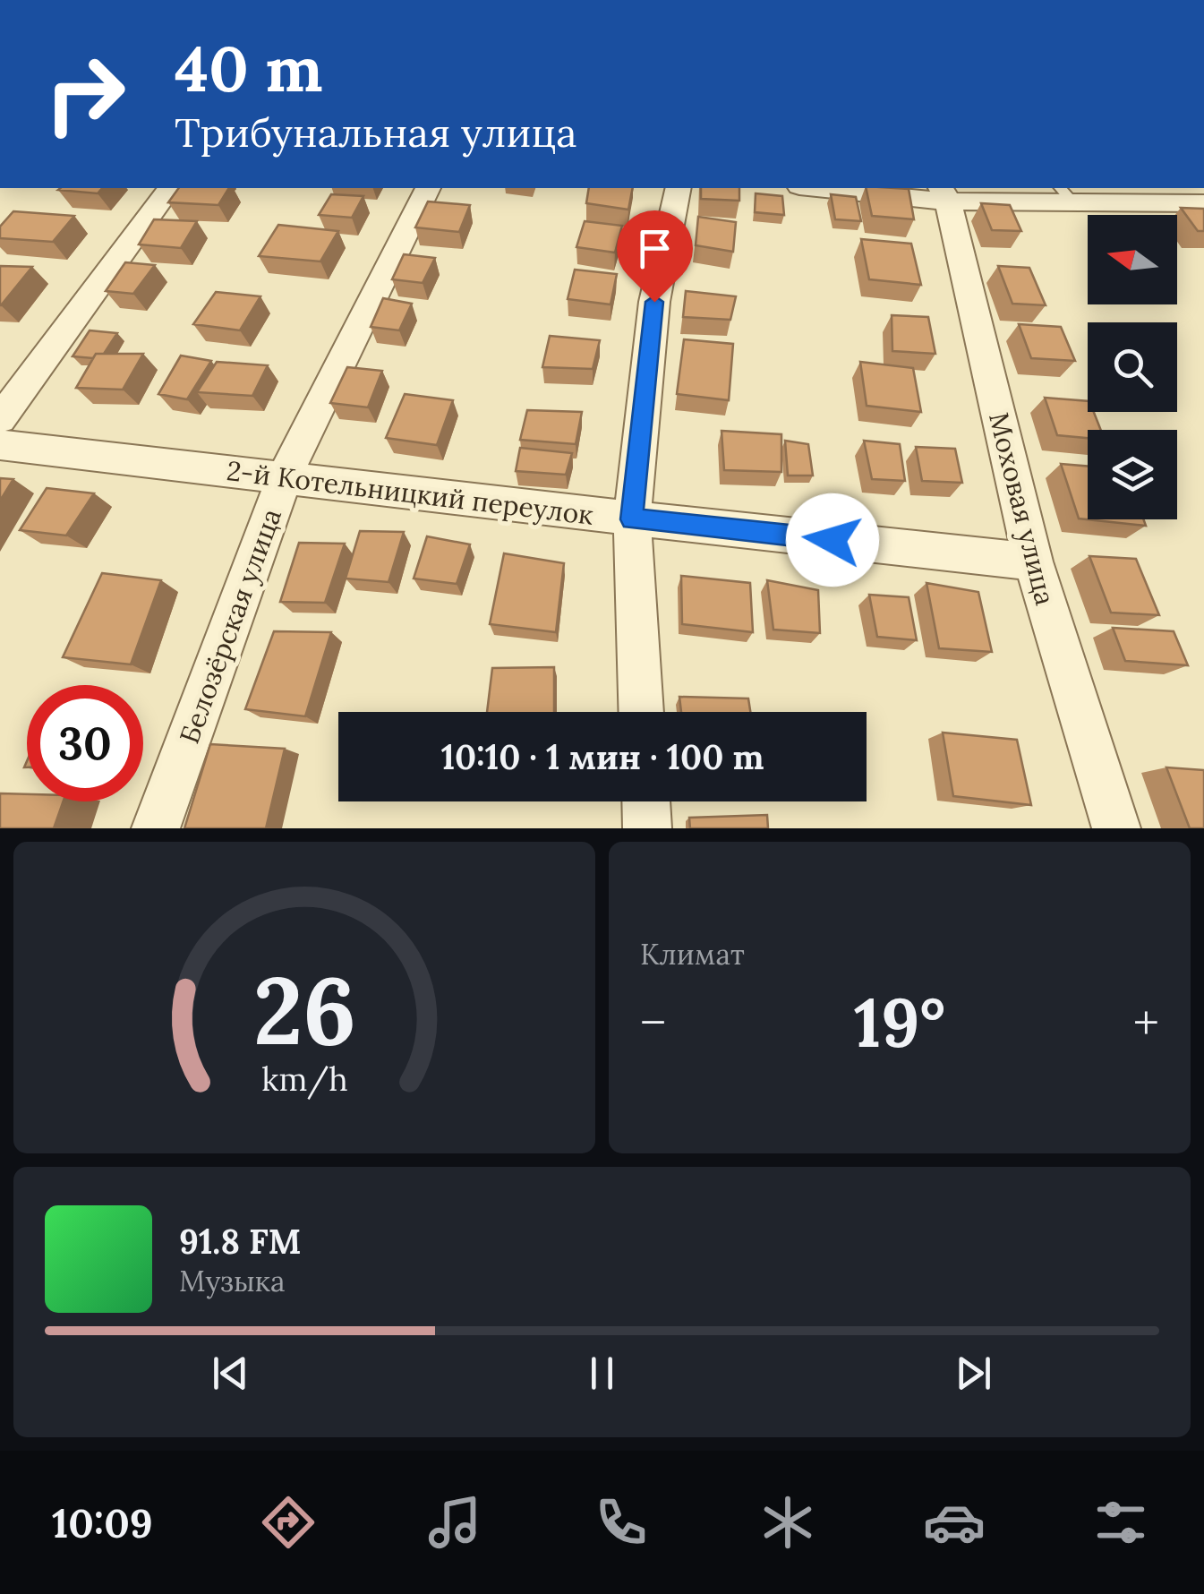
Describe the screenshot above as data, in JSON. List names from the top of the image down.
{
  "streets": {
    "street": ["2-й Котельницкий переулок", "Моховая улица", "Белозёрская улица"]
  },
  "crossings": [
    ["2-й Котельницкий переулок", "Моховая улица"],
    ["2-й Котельницкий переулок", "Белозёрская улица"]
  ],
  "north": "left",
  "page": {
    "turn": ["40 m", "Трибунальная улица"],
    "limit": "30",
    "trip": "10:10 · 1 мин · 100 m",
    "tile": "Климат",
    "heat": ["−", "19°", "+"],
    "song": ["91.8 FM", "Музыка"],
    "tabs": "10:09",
    "gauge": ["26", "km/h"]
  }
}
